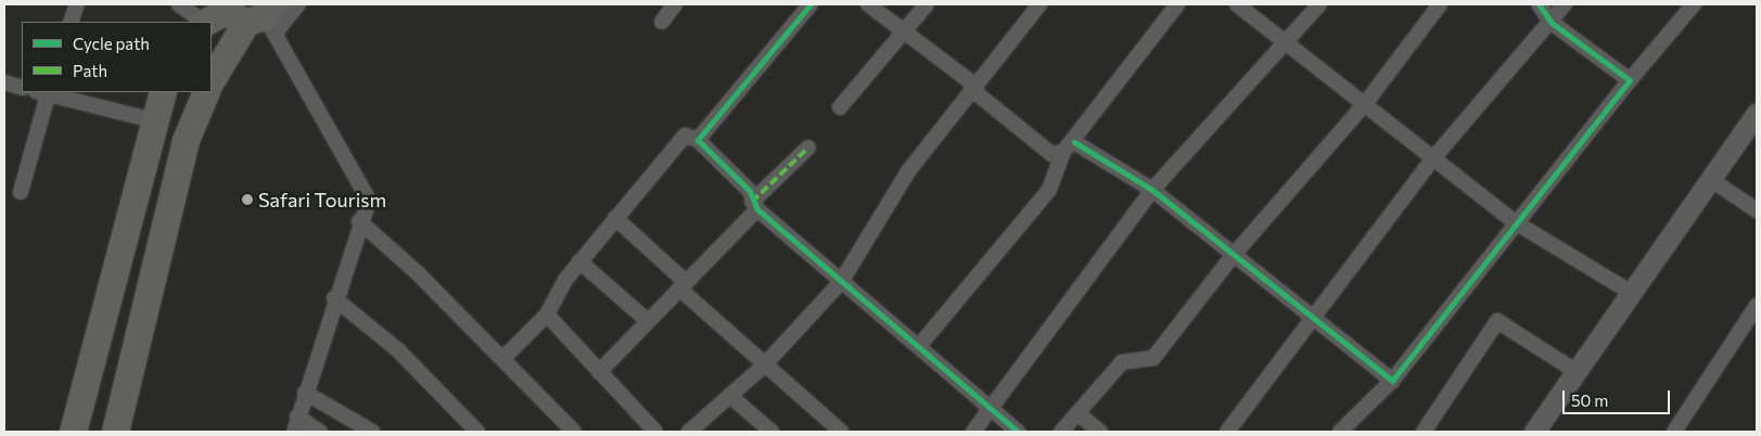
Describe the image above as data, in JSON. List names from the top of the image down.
{
  "places": ["Safari Tourism"],
  "legend": ["Cycle path", "Path"],
  "scale_bar": "50 m"
}
